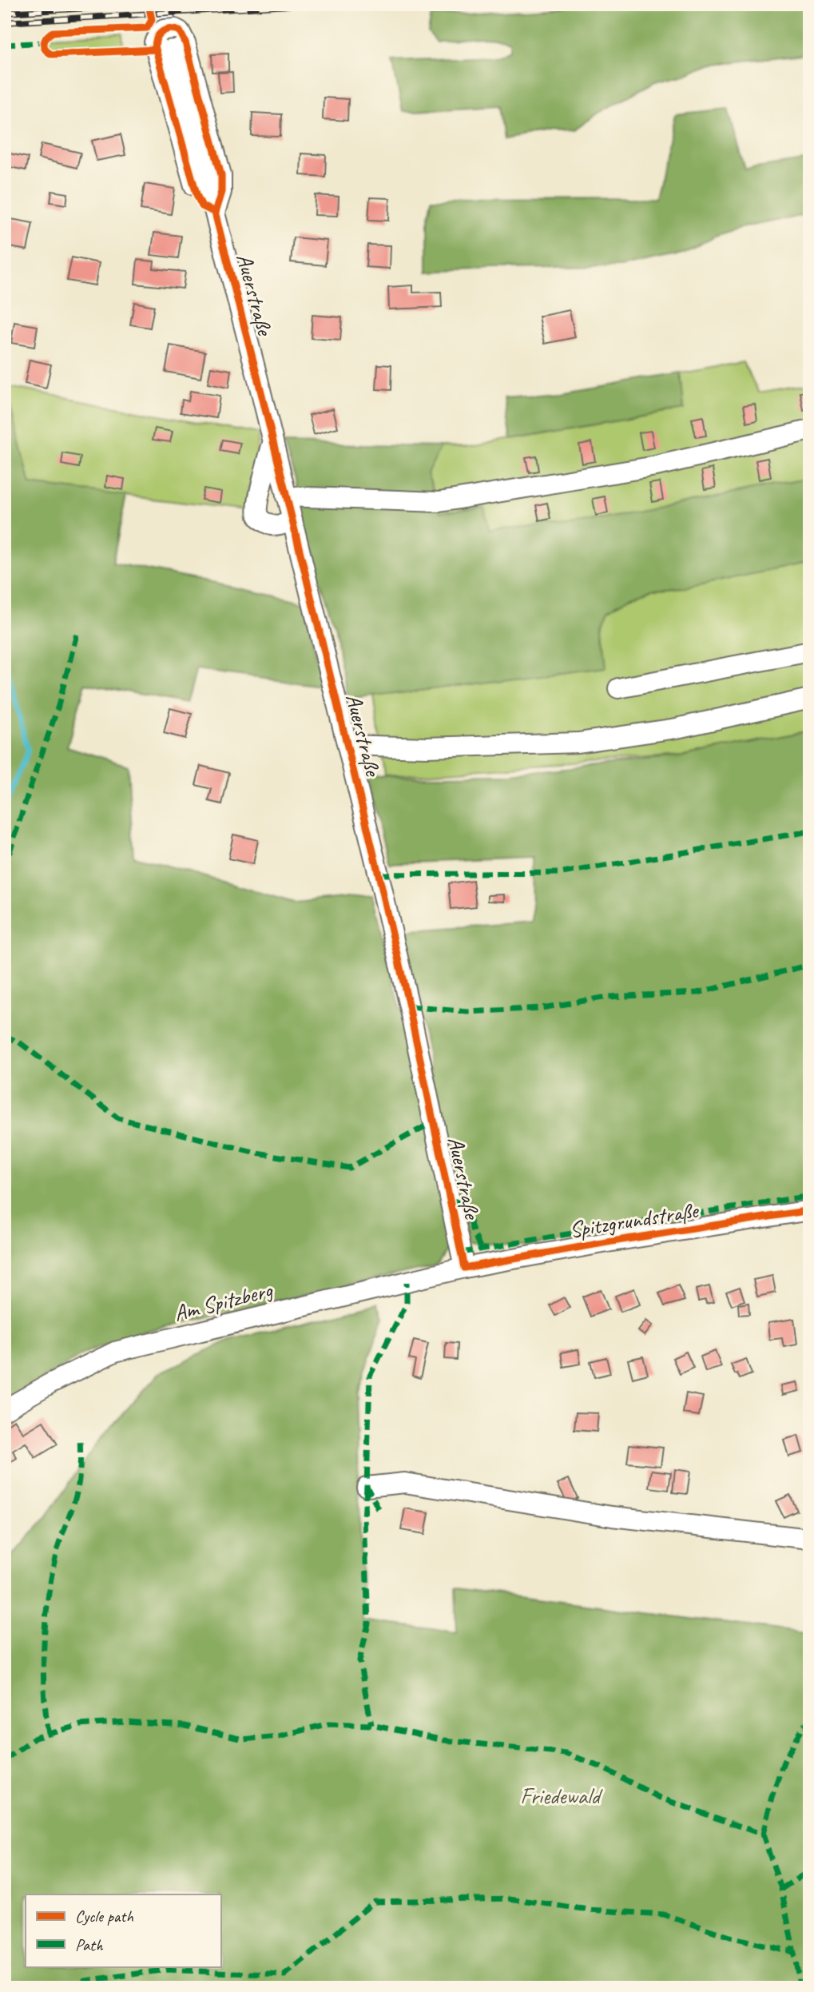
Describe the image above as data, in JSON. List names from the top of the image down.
{
  "streets": {
    "street": ["Auerstraße", "Spitzgrundstraße", "Am Spitzberg"]
  },
  "crossings": [
    ["Auerstraße", "Spitzgrundstraße"],
    ["Auerstraße", "Am Spitzberg"],
    ["Spitzgrundstraße", "Am Spitzberg"]
  ],
  "parks": ["Friedewald"],
  "legend": ["Cycle path", "Path"]
}
